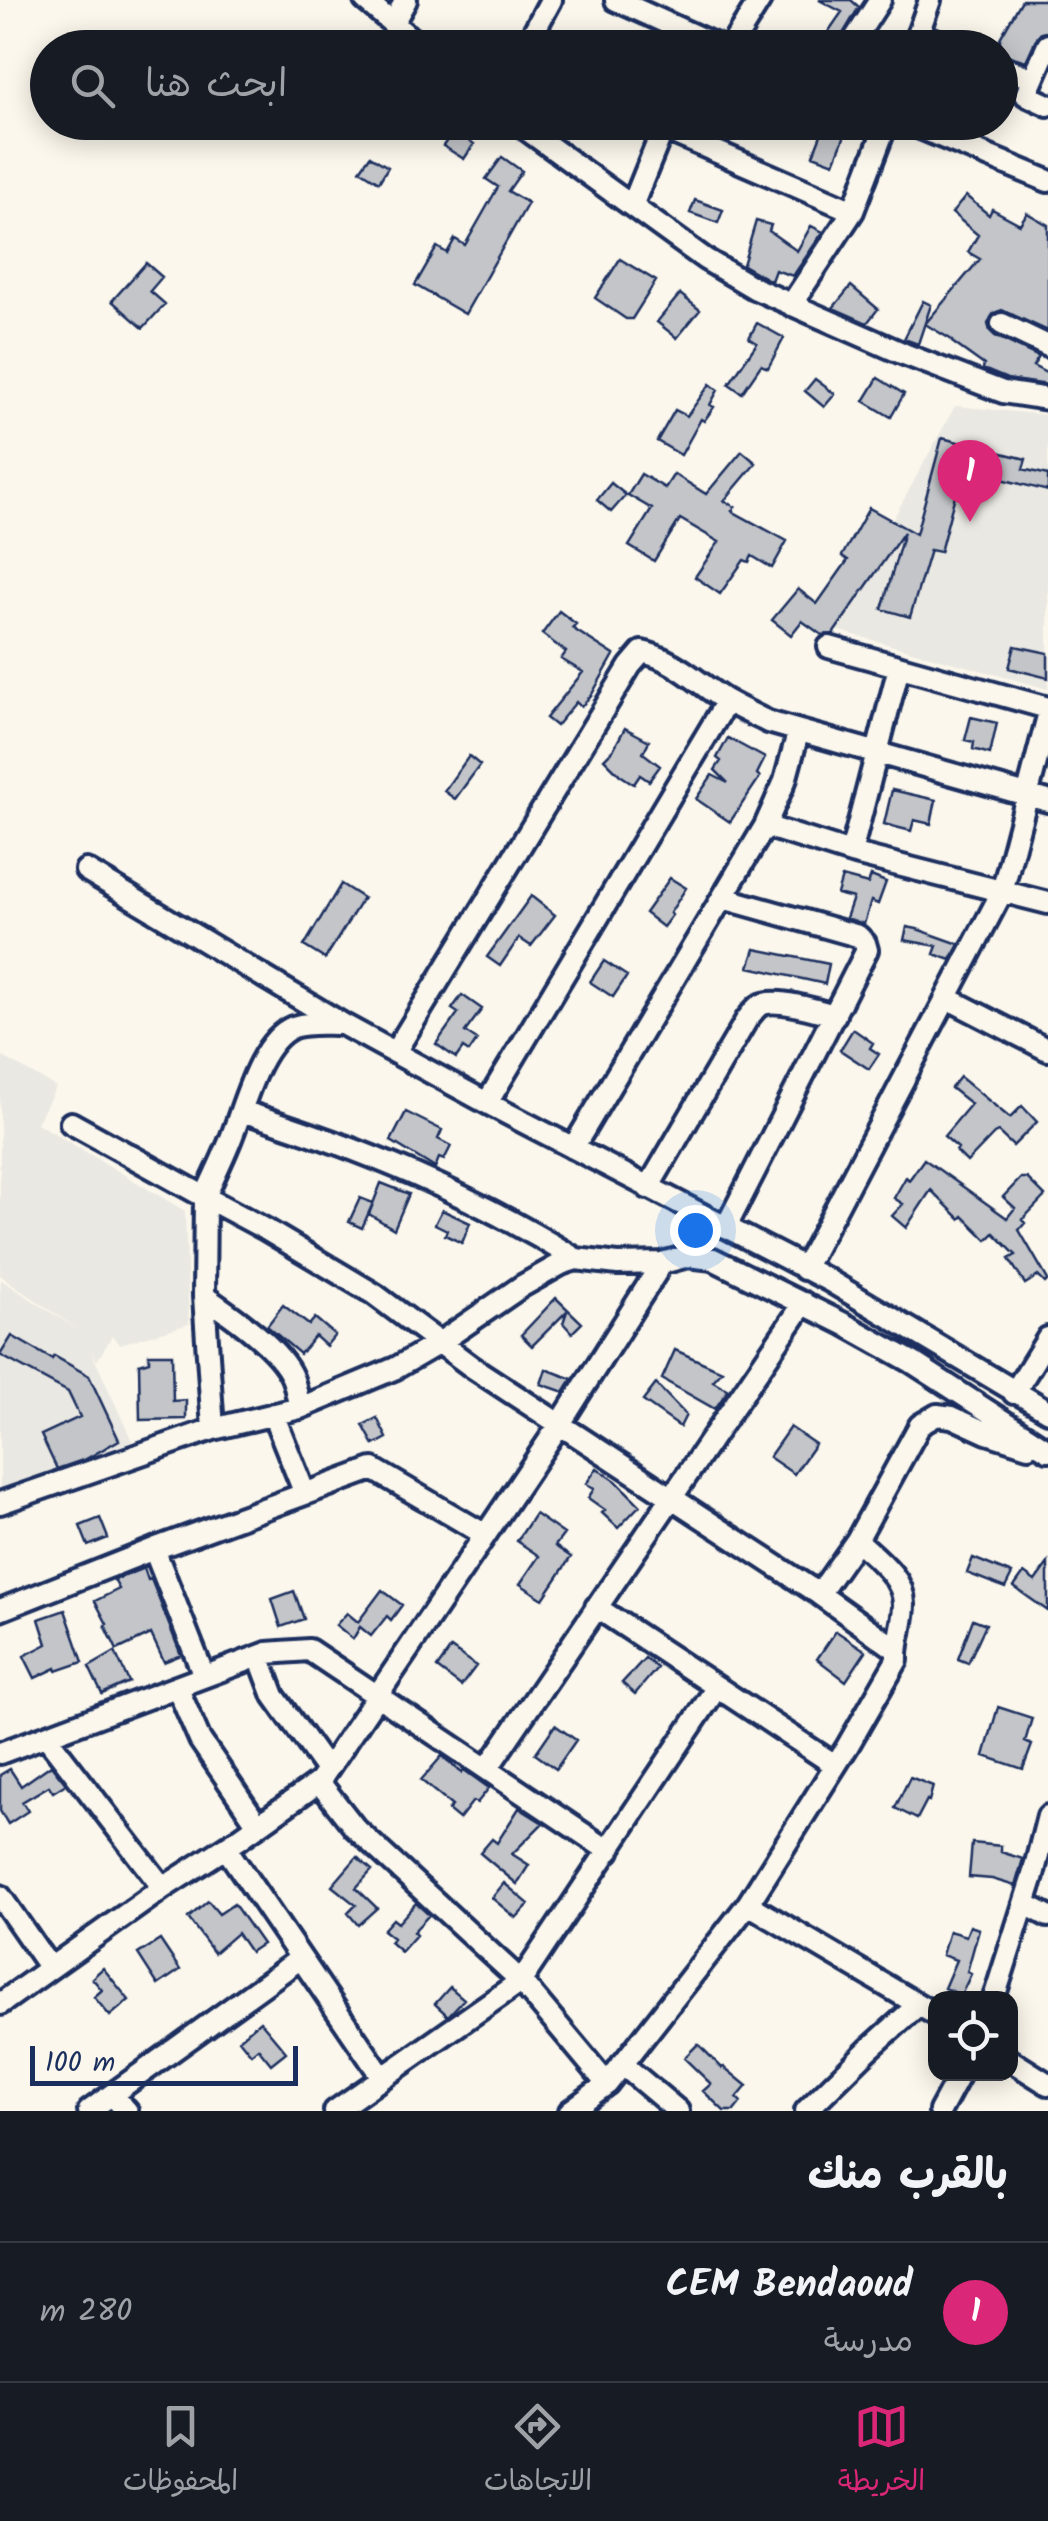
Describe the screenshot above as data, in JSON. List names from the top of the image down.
{
  "scale_bar": "100 m",
  "page": {
    "search": "ابحث هنا",
    "pins": "1",
    "scale": "100 m",
    "heading": "بالقرب منك",
    "list": [
      {
        "mark": "1",
        "name": "CEM Bendaoud",
        "note": "مدرسة",
        "value": "280 m"
      }
    ],
    "nav": ["الخريطة", "الاتجاهات", "المحفوظات"]
  }
}
